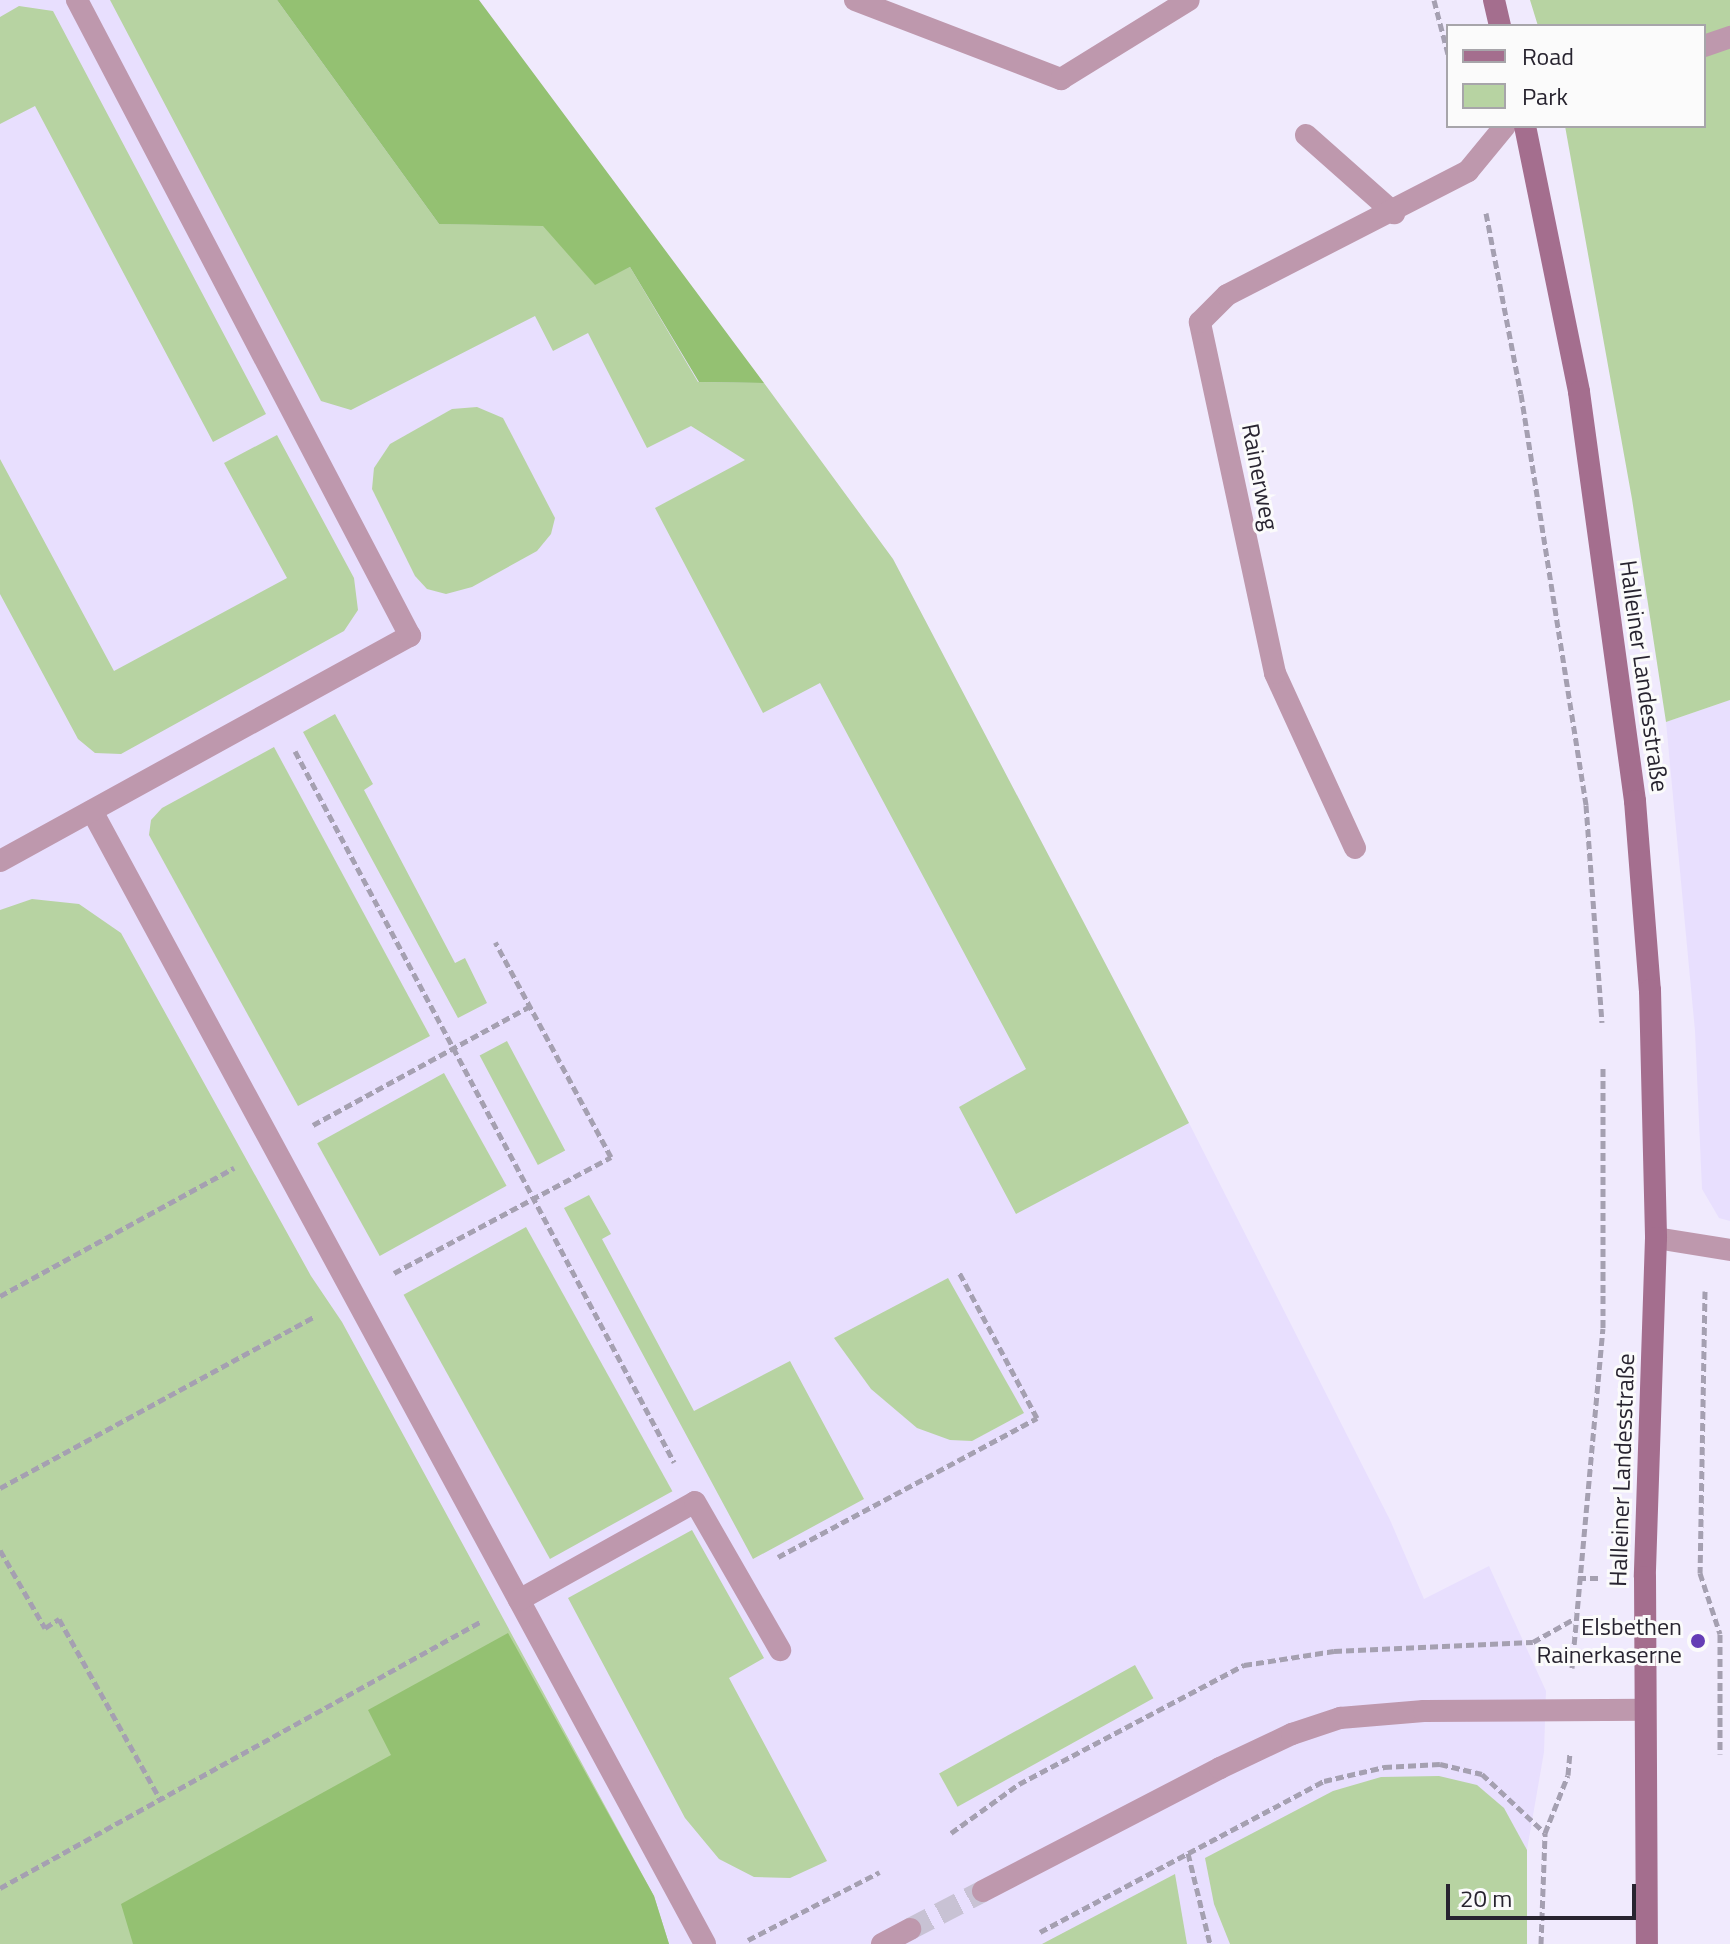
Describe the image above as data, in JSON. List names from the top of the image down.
{
  "streets": {
    "main road": ["Halleiner Landesstraße"],
    "street": ["Rainerweg"]
  },
  "places": ["Elsbethen Rainerkaserne"],
  "legend": ["Road", "Park"],
  "scale_bar": "20 m"
}
